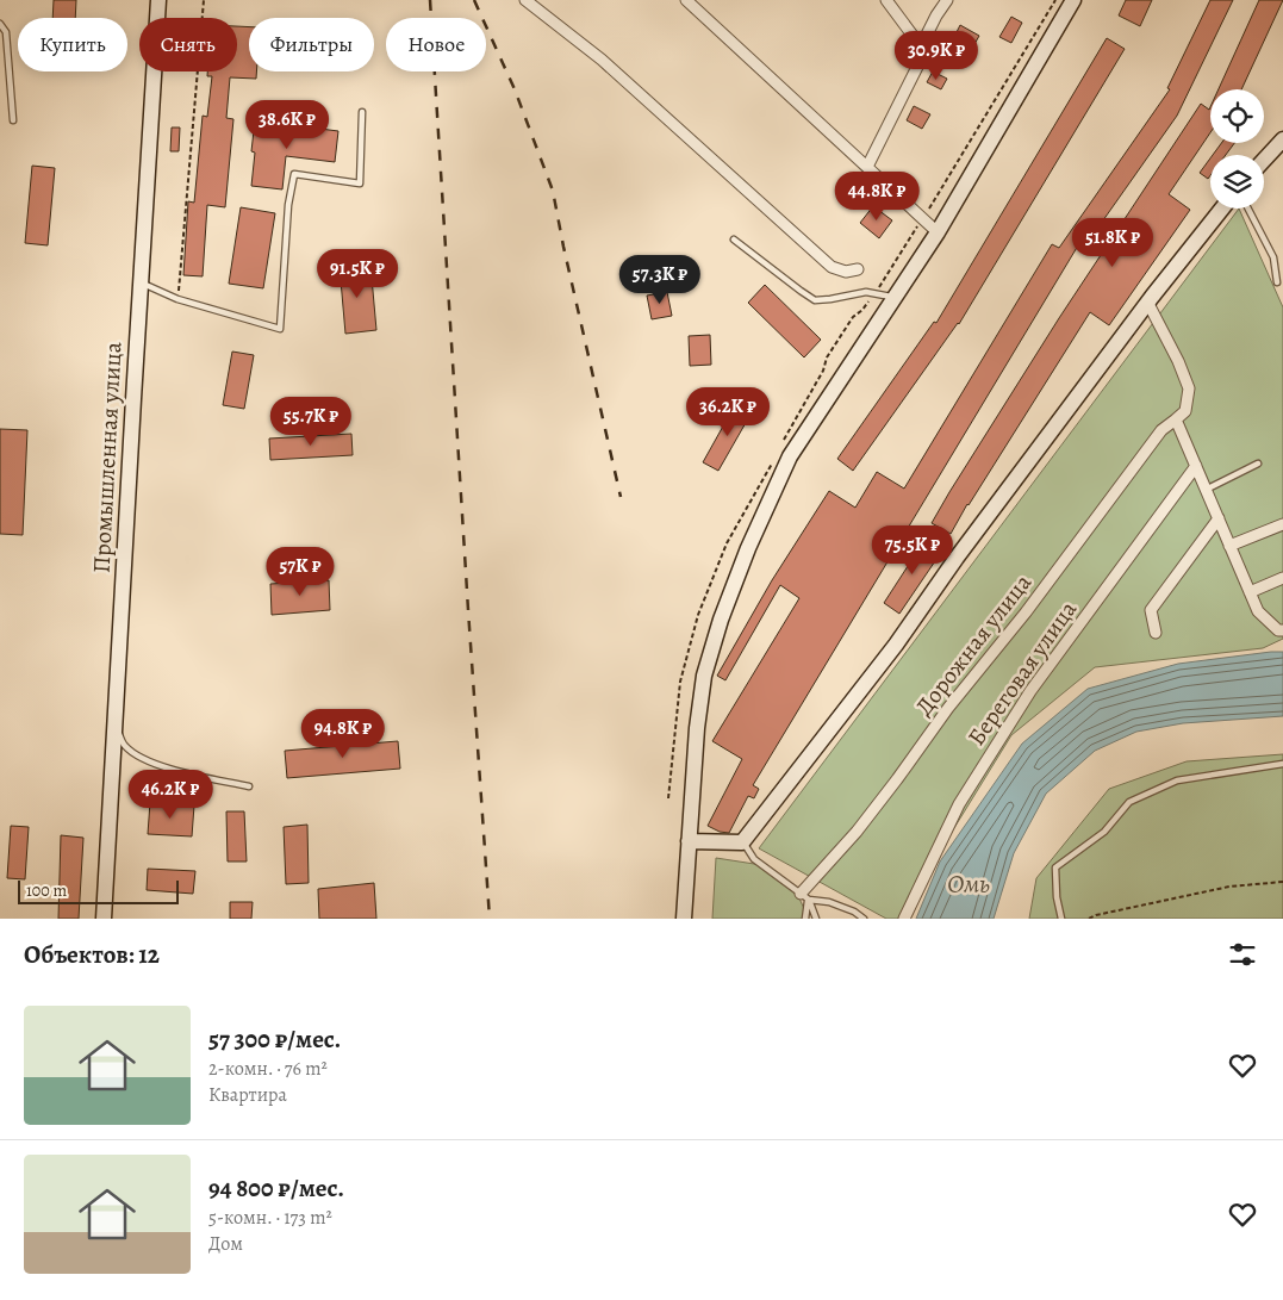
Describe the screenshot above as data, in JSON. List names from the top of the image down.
{
  "streets": {
    "street": ["Промышленная улица", "Дорожная улица", "Береговая улица"]
  },
  "water": ["Омь"],
  "scale_bar": "100 m",
  "page": {
    "chip": [
      "Купить",
      "Снять",
      "Фильтры",
      "Новое"
    ],
    "price": [
      "30.9K ₽",
      "38.6K ₽",
      "44.8K ₽",
      "51.8K ₽",
      "91.5K ₽",
      "57.3K ₽",
      "36.2K ₽",
      "55.7K ₽",
      "75.5K ₽",
      "57K ₽",
      "94.8K ₽",
      "46.2K ₽"
    ],
    "scale": "100 m",
    "heading": "Объектов: 12",
    "list": [
      {
        "name": "57 300 ₽/мес.",
        "note": "2-комн. · 76 m² · Квартира"
      },
      {
        "name": "94 800 ₽/мес.",
        "note": "5-комн. · 173 m² · Дом"
      }
    ]
  }
}
